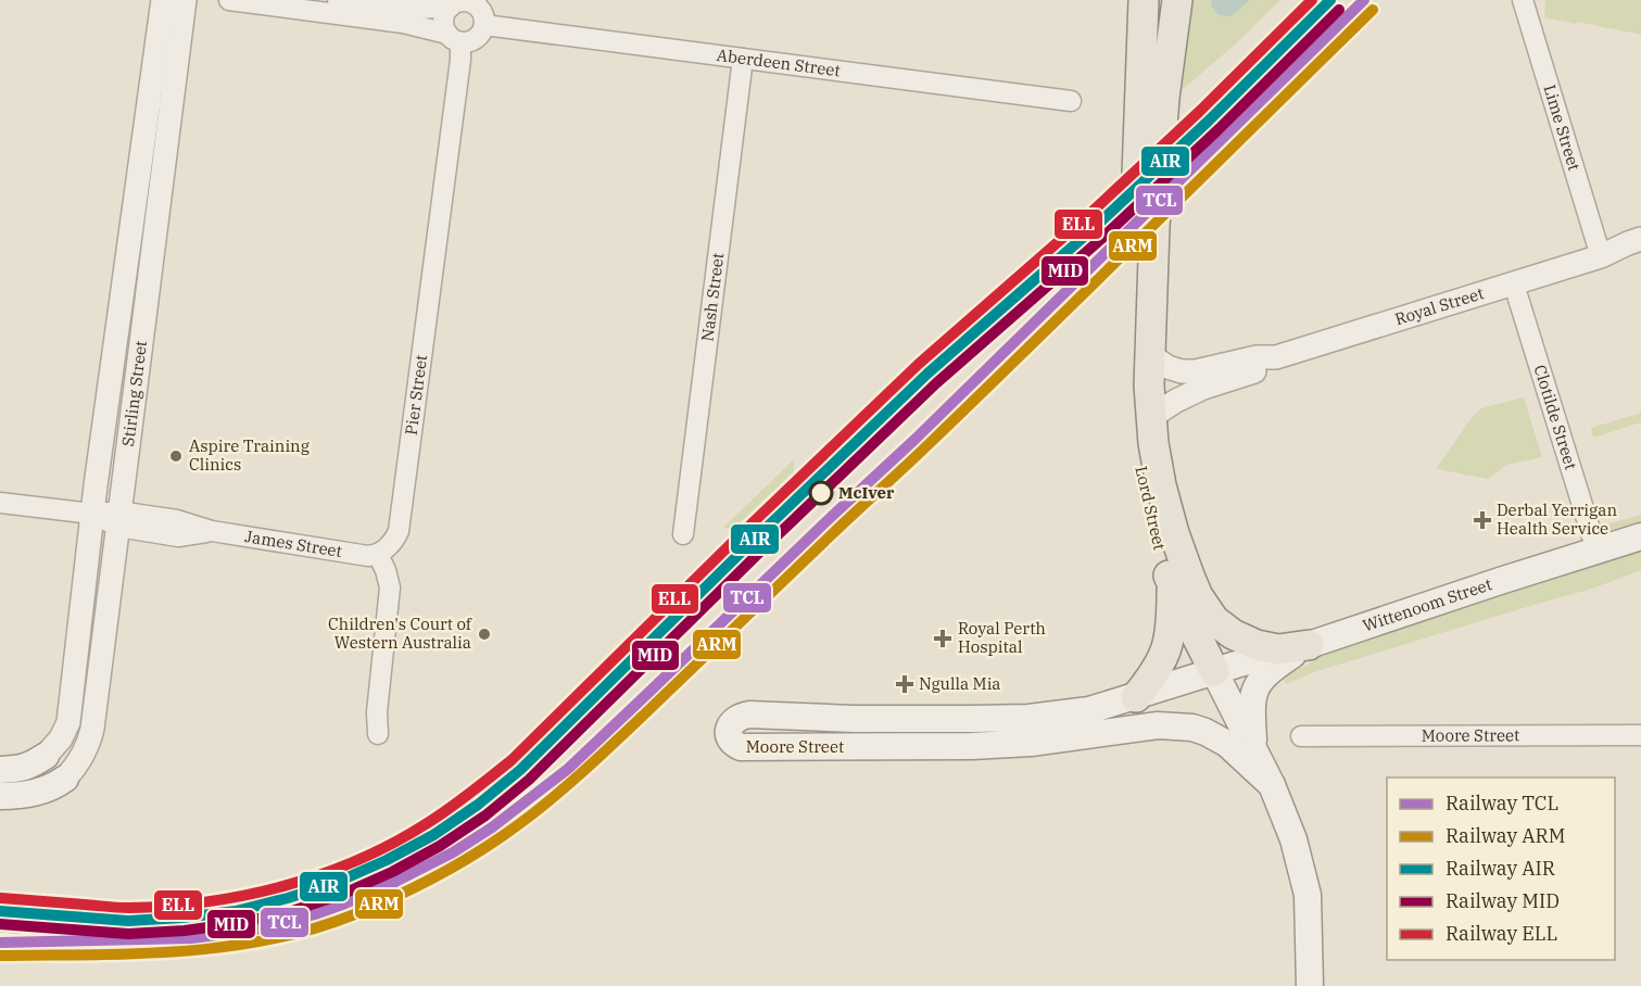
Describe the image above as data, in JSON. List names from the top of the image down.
{
  "streets": {
    "main road": ["Lord Street", "Wittenoom Street", "Moore Street"],
    "street": [
      "Aberdeen Street",
      "Lime Street",
      "Nash Street",
      "Royal Street",
      "Stirling Street",
      "Pier Street",
      "Clotilde Street",
      "James Street"
    ]
  },
  "crossings": [
    ["Aberdeen Street", "Nash Street"],
    ["Aberdeen Street", "Pier Street"],
    ["Lime Street", "Royal Street"],
    ["Royal Street", "Clotilde Street"],
    ["Royal Street", "Lord Street"],
    ["Stirling Street", "James Street"],
    ["Pier Street", "James Street"],
    ["Clotilde Street", "Wittenoom Street"],
    ["Lord Street", "Wittenoom Street"],
    ["Lord Street", "Moore Street"],
    ["Wittenoom Street", "Moore Street"]
  ],
  "places": {
    "other": ["Aspire Training Clinics", "McIver", "Children's Court of Western Australia"],
    "health": ["Derbal Yerrigan Health Service", "Royal Perth Hospital", "Ngulla Mia"]
  },
  "lines": [
    "rail line TCL",
    "rail line AIR",
    "rail line ELL",
    "rail line ARM",
    "rail line MID"
  ],
  "legend": [
    "Railway TCL",
    "Railway ARM",
    "Railway AIR",
    "Railway MID",
    "Railway ELL"
  ]
}
